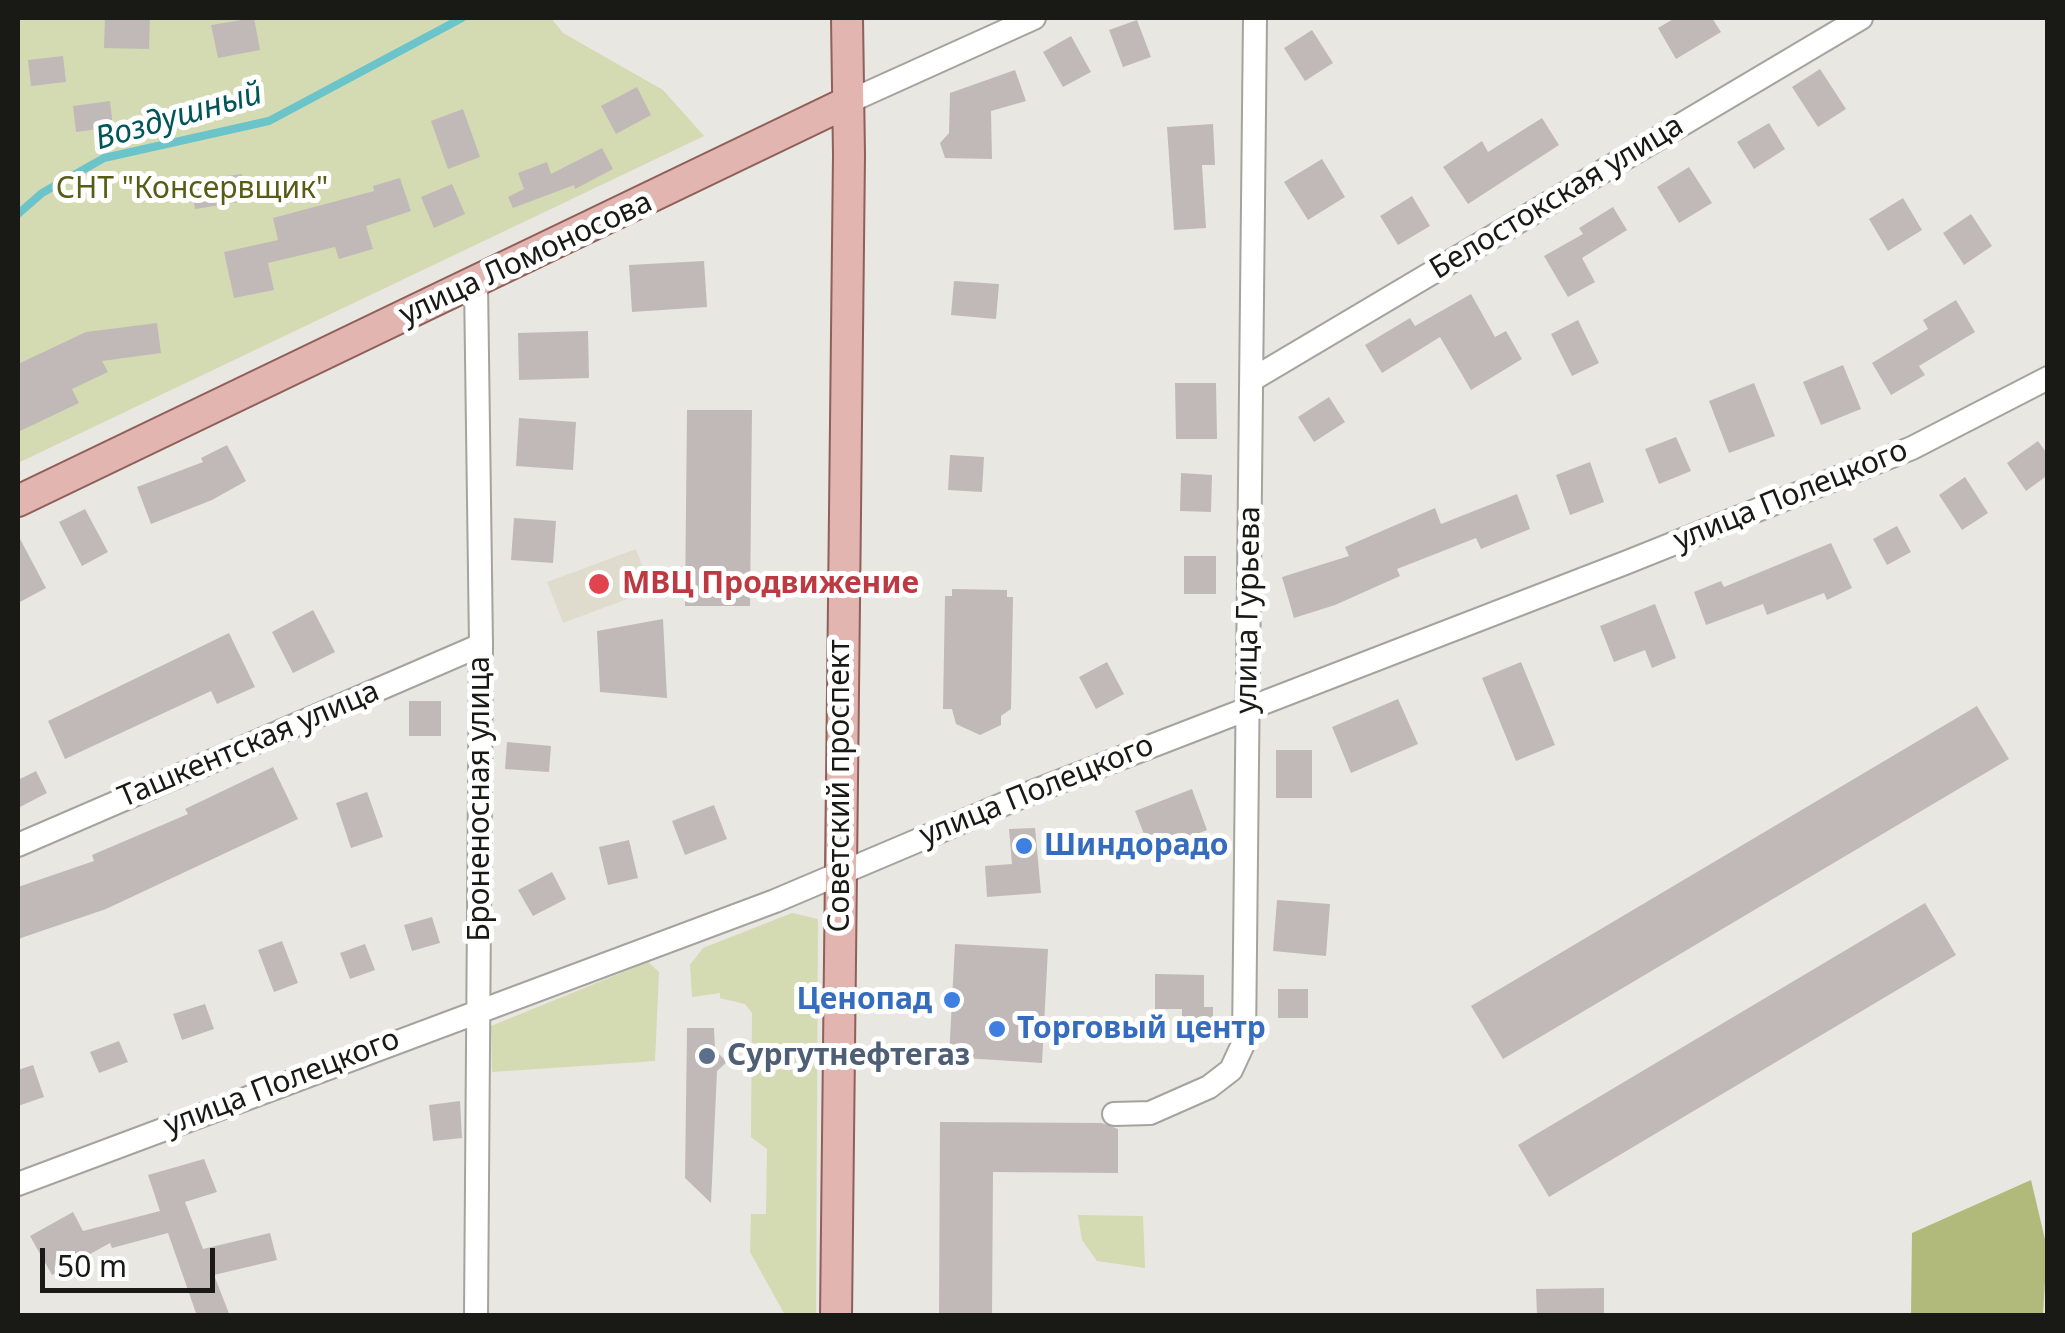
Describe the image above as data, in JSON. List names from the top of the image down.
{
  "streets": {
    "main road": ["улица Ломоносова", "Советский проспект"],
    "street": [
      "Белостокская улица",
      "улица Полецкого",
      "улица Гурьева",
      "Ташкентская улица",
      "Броненосная улица"
    ]
  },
  "crossings": [
    ["Белостокская улица", "улица Гурьева"],
    ["улица Ломоносова", "Советский проспект"],
    ["улица Ломоносова", "Броненосная улица"],
    ["улица Полецкого", "улица Гурьева"],
    ["улица Полецкого", "Советский проспект"],
    ["улица Полецкого", "Броненосная улица"],
    ["Ташкентская улица", "Броненосная улица"]
  ],
  "water": ["Воздушный"],
  "parks": ["СНТ \"Консервщик\""],
  "places": [
    "МВЦ Продвижение",
    "Шиндорадо",
    "Ценопад",
    "Торговый центр",
    "Сургутнефтегаз"
  ],
  "scale_bar": "50 m"
}
